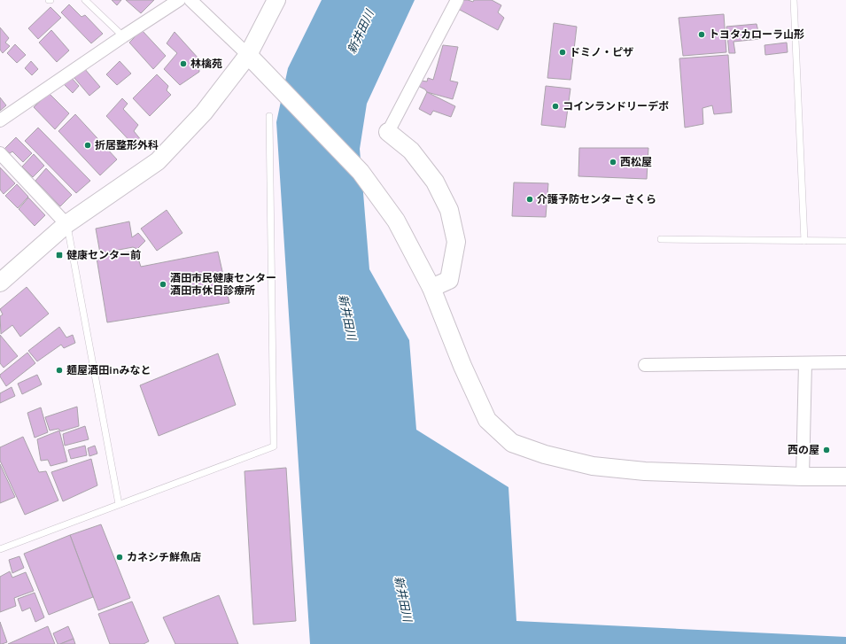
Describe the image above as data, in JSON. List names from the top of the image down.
{
  "water": ["新井田川"],
  "places": {
    "other": [
      "トヨタカローラ山形",
      "ドミノ・ピザ",
      "林檎苑",
      "コインランドリーデポ",
      "折居整形外科",
      "西松屋",
      "介護予防センター さくら",
      "酒田市民健康センター 酒田市休日診療所",
      "麺屋酒田inみなと",
      "西の屋",
      "カネシチ鮮魚店"
    ],
    "transit": ["健康センター前"]
  }
}
